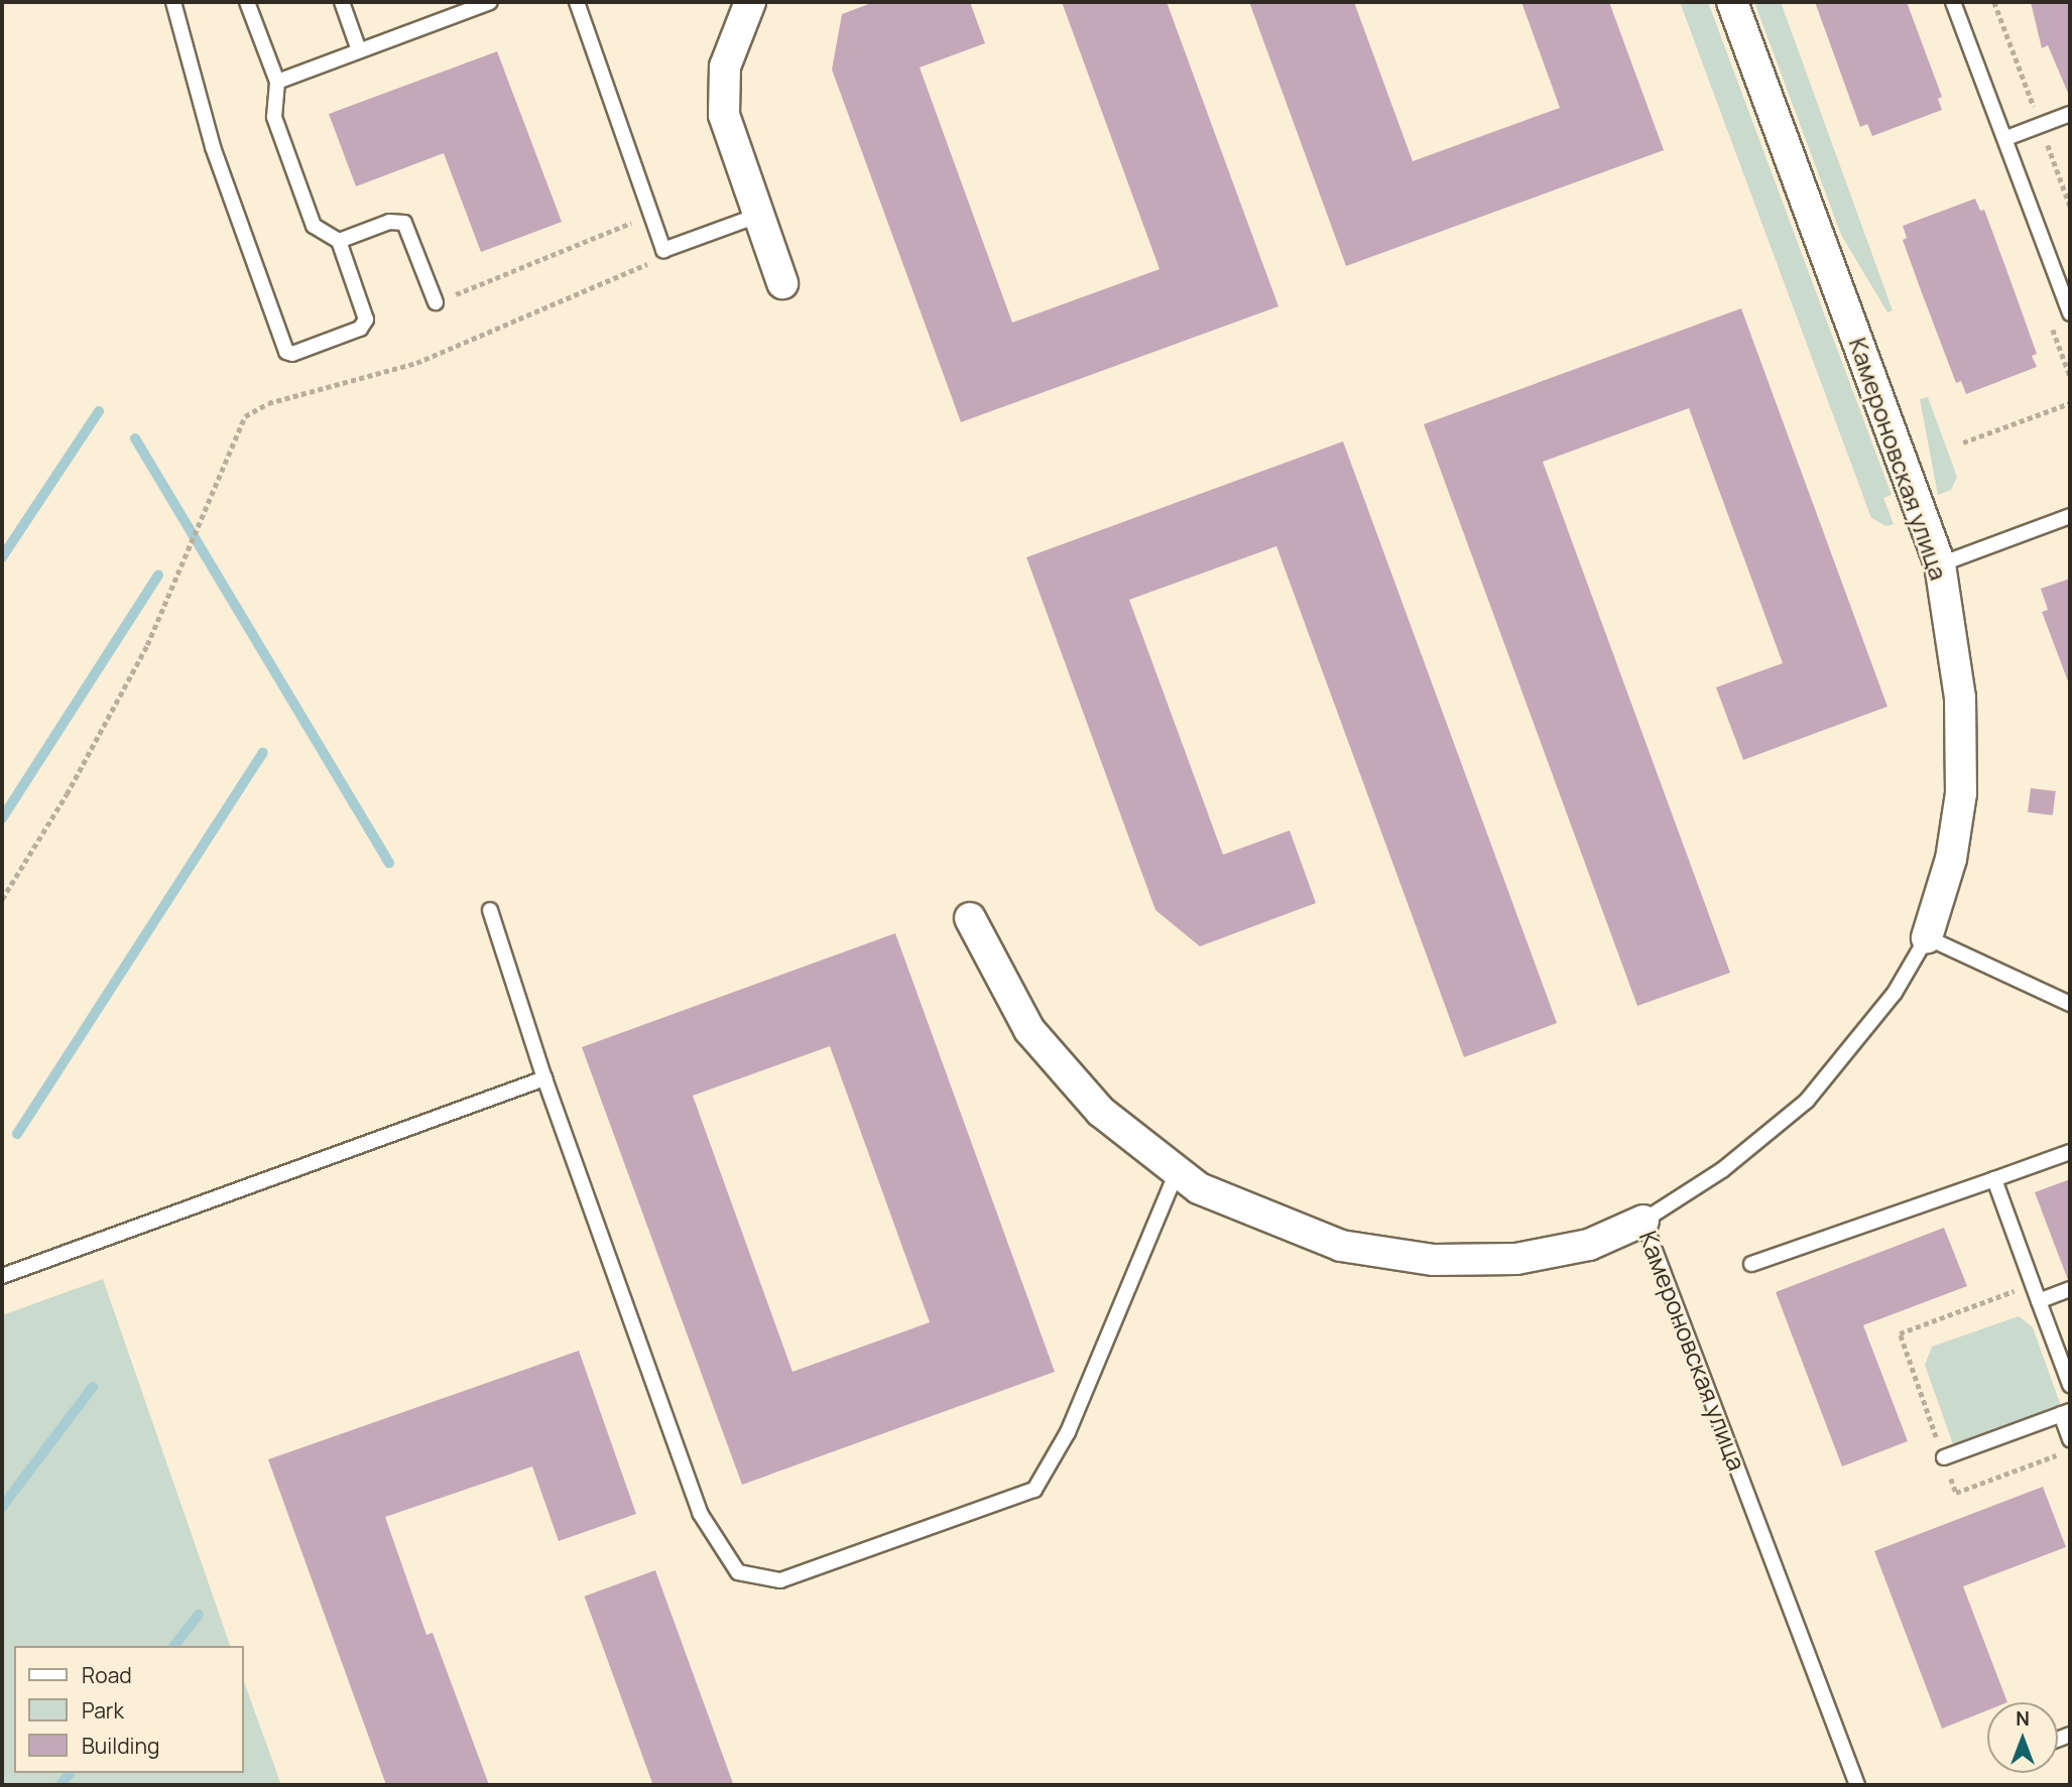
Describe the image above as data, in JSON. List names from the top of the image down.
{
  "streets": {
    "street": ["Камероновская улица"]
  },
  "legend": ["Road", "Park", "Building"],
  "north": "top"
}
